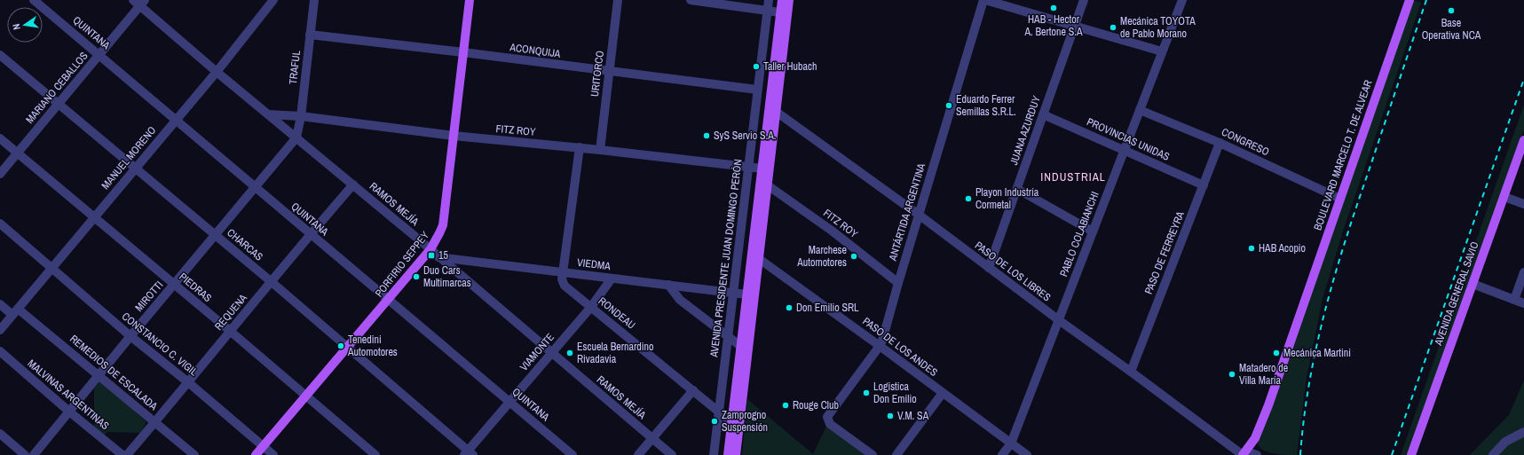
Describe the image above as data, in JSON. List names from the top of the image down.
{
  "streets": {
    "main road": ["BOULEVARD MARCELO T. DE ALVEAR", "PORFIRIO SEPPEY", "AVENIDA GENERAL SAVIO"],
    "street": [
      "QUINTANA",
      "ACONQUIJA",
      "TRAFUL",
      "URITORCO",
      "MARIANO CEBALLOS",
      "FITZ ROY",
      "JUANA AZURDUY",
      "PROVINCIAS UNIDAS",
      "CONGRESO",
      "MANUEL MORENO",
      "RAMOS MEJÍA",
      "ANTÁRTIDA ARGENTINA",
      "PABLO COLABIANCHI",
      "CHARCAS",
      "PASO DE FERREYRA",
      "AVENIDA PRESIDENTE JUAN DOMINGO PERÓN",
      "VIEDMA",
      "PASO DE LOS LIBRES",
      "PIEDRAS",
      "MIROTTI",
      "REQUENA",
      "RONDEAU",
      "CONSTANCIO C. VIGIL",
      "PASO DE LOS ANDES",
      "VIAMONTE",
      "REMEDIOS DE ESCALADA",
      "MALVINAS ARGENTINAS"
    ]
  },
  "crossings": [
    ["QUINTANA", "MARIANO CEBALLOS"],
    ["QUINTANA", "MANUEL MORENO"],
    ["QUINTANA", "PORFIRIO SEPPEY"],
    ["QUINTANA", "MIROTTI"],
    ["QUINTANA", "REQUENA"],
    ["QUINTANA", "VIAMONTE"],
    ["ACONQUIJA", "TRAFUL"],
    ["ACONQUIJA", "URITORCO"],
    ["ACONQUIJA", "AVENIDA PRESIDENTE JUAN DOMINGO PERÓN"],
    ["ACONQUIJA", "PORFIRIO SEPPEY"],
    ["TRAFUL", "FITZ ROY"],
    ["TRAFUL", "RAMOS MEJÍA"],
    ["TRAFUL", "MIROTTI"],
    ["URITORCO", "FITZ ROY"],
    ["MARIANO CEBALLOS", "RAMOS MEJÍA"],
    ["MARIANO CEBALLOS", "CHARCAS"],
    ["MARIANO CEBALLOS", "PIEDRAS"],
    ["FITZ ROY", "RAMOS MEJÍA"],
    ["FITZ ROY", "ANTÁRTIDA ARGENTINA"],
    ["FITZ ROY", "AVENIDA PRESIDENTE JUAN DOMINGO PERÓN"],
    ["FITZ ROY", "PORFIRIO SEPPEY"],
    ["JUANA AZURDUY", "PROVINCIAS UNIDAS"],
    ["JUANA AZURDUY", "PASO DE LOS LIBRES"],
    ["PROVINCIAS UNIDAS", "PABLO COLABIANCHI"],
    ["PROVINCIAS UNIDAS", "PASO DE FERREYRA"],
    ["CONGRESO", "BOULEVARD MARCELO T. DE ALVEAR"],
    ["CONGRESO", "PABLO COLABIANCHI"],
    ["CONGRESO", "PASO DE FERREYRA"],
    ["BOULEVARD MARCELO T. DE ALVEAR", "PASO DE LOS LIBRES"],
    ["MANUEL MORENO", "RAMOS MEJÍA"],
    ["MANUEL MORENO", "CHARCAS"],
    ["MANUEL MORENO", "PIEDRAS"],
    ["MANUEL MORENO", "CONSTANCIO C. VIGIL"],
    ["MANUEL MORENO", "REMEDIOS DE ESCALADA"],
    ["RAMOS MEJÍA", "PORFIRIO SEPPEY"],
    ["RAMOS MEJÍA", "VIEDMA"],
    ["RAMOS MEJÍA", "MIROTTI"],
    ["RAMOS MEJÍA", "REQUENA"],
    ["RAMOS MEJÍA", "VIAMONTE"],
    ["ANTÁRTIDA ARGENTINA", "PASO DE LOS LIBRES"],
    ["ANTÁRTIDA ARGENTINA", "PASO DE LOS ANDES"],
    ["PABLO COLABIANCHI", "PASO DE LOS LIBRES"],
    ["PABLO COLABIANCHI", "PASO DE LOS ANDES"],
    ["CHARCAS", "PORFIRIO SEPPEY"],
    ["CHARCAS", "MIROTTI"],
    ["CHARCAS", "REQUENA"],
    ["CHARCAS", "VIAMONTE"],
    ["PASO DE FERREYRA", "PASO DE LOS LIBRES"],
    ["AVENIDA PRESIDENTE JUAN DOMINGO PERÓN", "VIEDMA"],
    ["AVENIDA PRESIDENTE JUAN DOMINGO PERÓN", "RONDEAU"],
    ["PORFIRIO SEPPEY", "PIEDRAS"],
    ["PORFIRIO SEPPEY", "CONSTANCIO C. VIGIL"],
    ["VIEDMA", "RONDEAU"],
    ["VIEDMA", "VIAMONTE"],
    ["PIEDRAS", "MIROTTI"],
    ["PIEDRAS", "REQUENA"],
    ["MIROTTI", "CONSTANCIO C. VIGIL"],
    ["MIROTTI", "REMEDIOS DE ESCALADA"],
    ["MIROTTI", "MALVINAS ARGENTINAS"],
    ["REQUENA", "CONSTANCIO C. VIGIL"],
    ["REQUENA", "REMEDIOS DE ESCALADA"],
    ["RONDEAU", "VIAMONTE"]
  ],
  "districts": ["INDUSTRIAL"],
  "places": {
    "other": [
      "HAB - Hector A. Bertone S.A",
      "Base Operativa NCA",
      "Mecánica TOYOTA de Pablo Morano",
      "Taller Hubach",
      "Eduardo Ferrer Semillas S.R.L.",
      "SyS Servio S.A.",
      "Playon Industría Cormetal",
      "HAB Acopio",
      "Marchese Automotores",
      "Duo Cars Multimarcas",
      "Don Emilio SRL",
      "Tenedini Automotores",
      "Escuela Bernardino Rivadavia",
      "Mecánica Martini",
      "Matadero de Villa María",
      "Logistica Don Emilio",
      "Rouge Club",
      "V.M. SA",
      "Zamprogno Suspensión"
    ],
    "transit": ["15"]
  },
  "north": "left"
}
